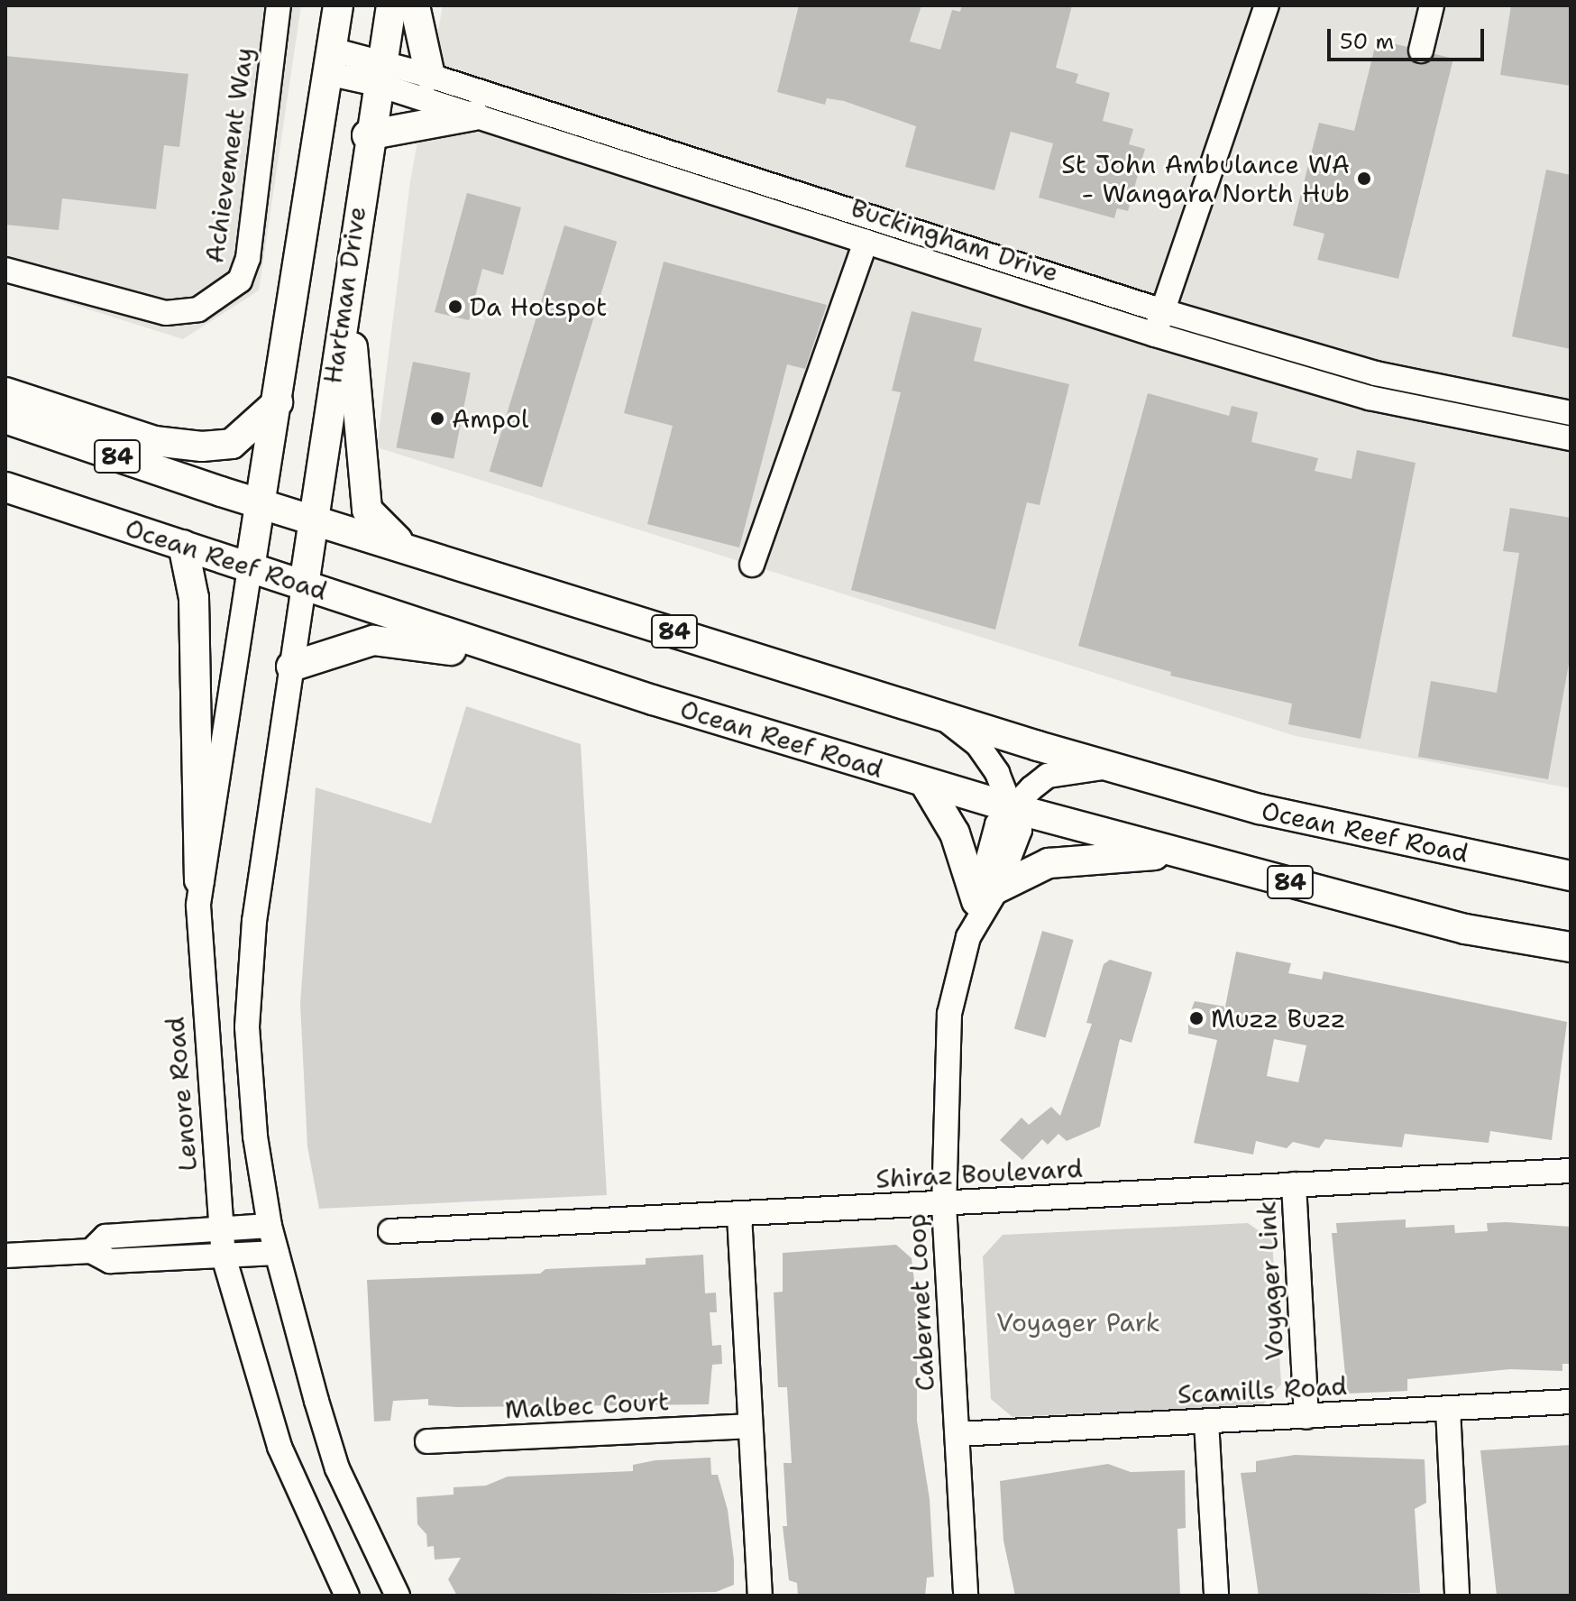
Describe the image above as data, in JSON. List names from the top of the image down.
{
  "streets": {
    "main road": ["Hartman Drive", "84", "Ocean Reef Road"],
    "street": [
      "Achievement Way",
      "Buckingham Drive",
      "Lenore Road",
      "Shiraz Boulevard",
      "Voyager Link",
      "Cabernet Loop",
      "Scamills Road",
      "Malbec Court"
    ]
  },
  "crossings": [
    ["Buckingham Drive", "Hartman Drive"],
    ["Hartman Drive", "Ocean Reef Road"],
    ["Hartman Drive", "Lenore Road"],
    ["Ocean Reef Road", "Lenore Road"],
    ["Ocean Reef Road", "Cabernet Loop"],
    ["Shiraz Boulevard", "Voyager Link"],
    ["Shiraz Boulevard", "Cabernet Loop"],
    ["Voyager Link", "Scamills Road"],
    ["Cabernet Loop", "Scamills Road"]
  ],
  "parks": ["Voyager Park"],
  "places": [
    "St John Ambulance WA - Wangara North Hub",
    "Da Hotspot",
    "Ampol",
    "Muzz Buzz"
  ],
  "scale_bar": "50 m"
}
